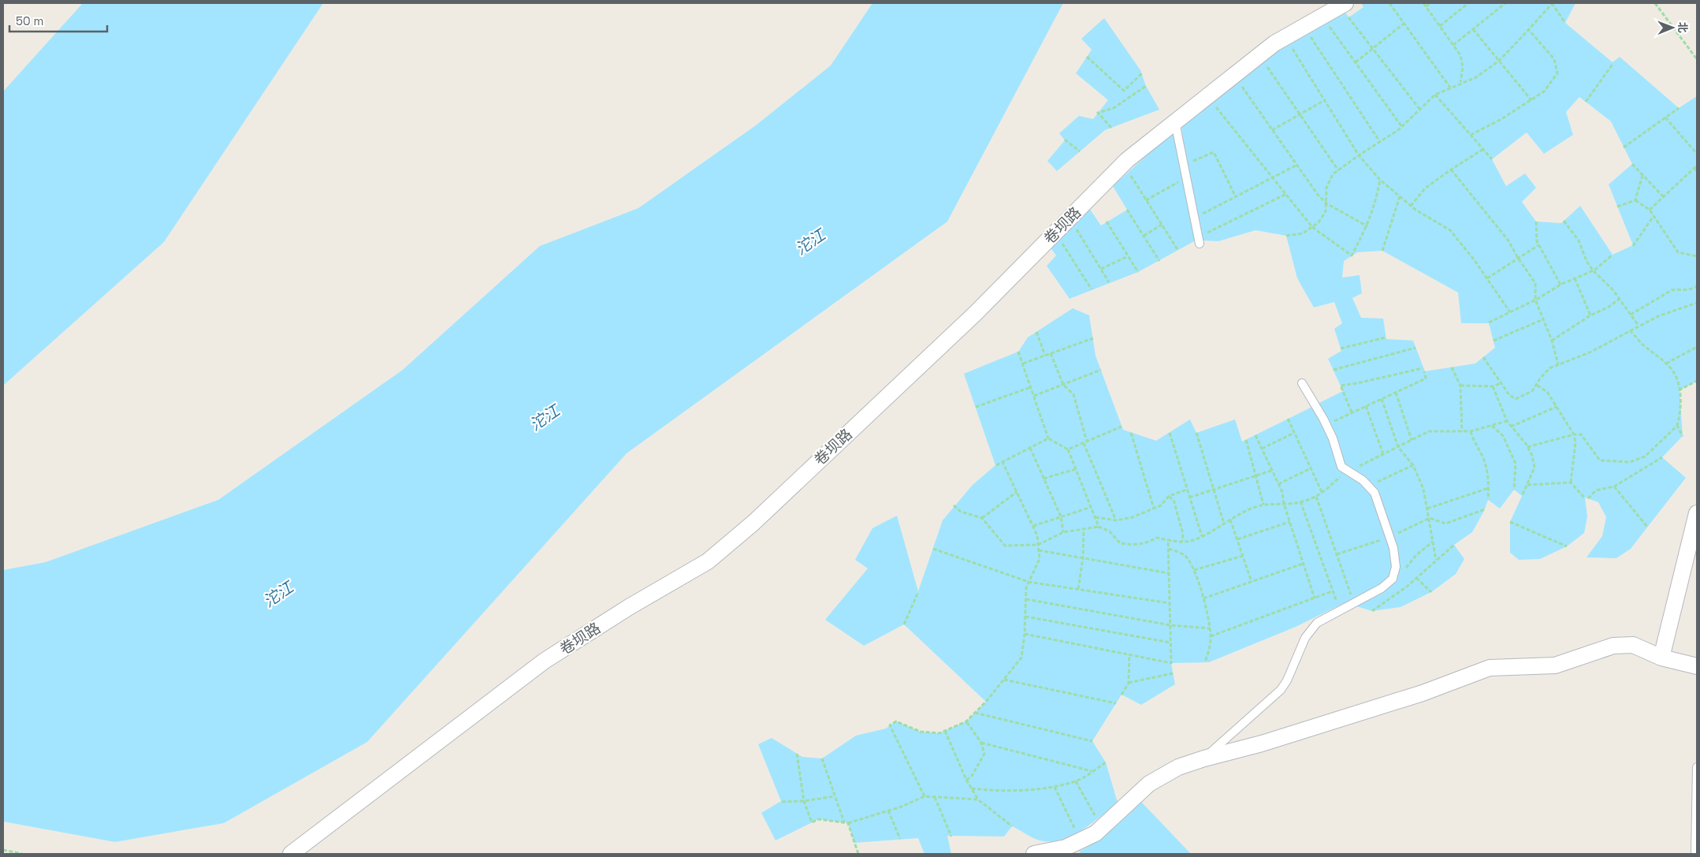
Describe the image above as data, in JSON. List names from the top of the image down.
{
  "streets": {
    "street": ["卷坝路"]
  },
  "water": ["沱江"],
  "scale_bar": "50 m",
  "north": "right"
}
